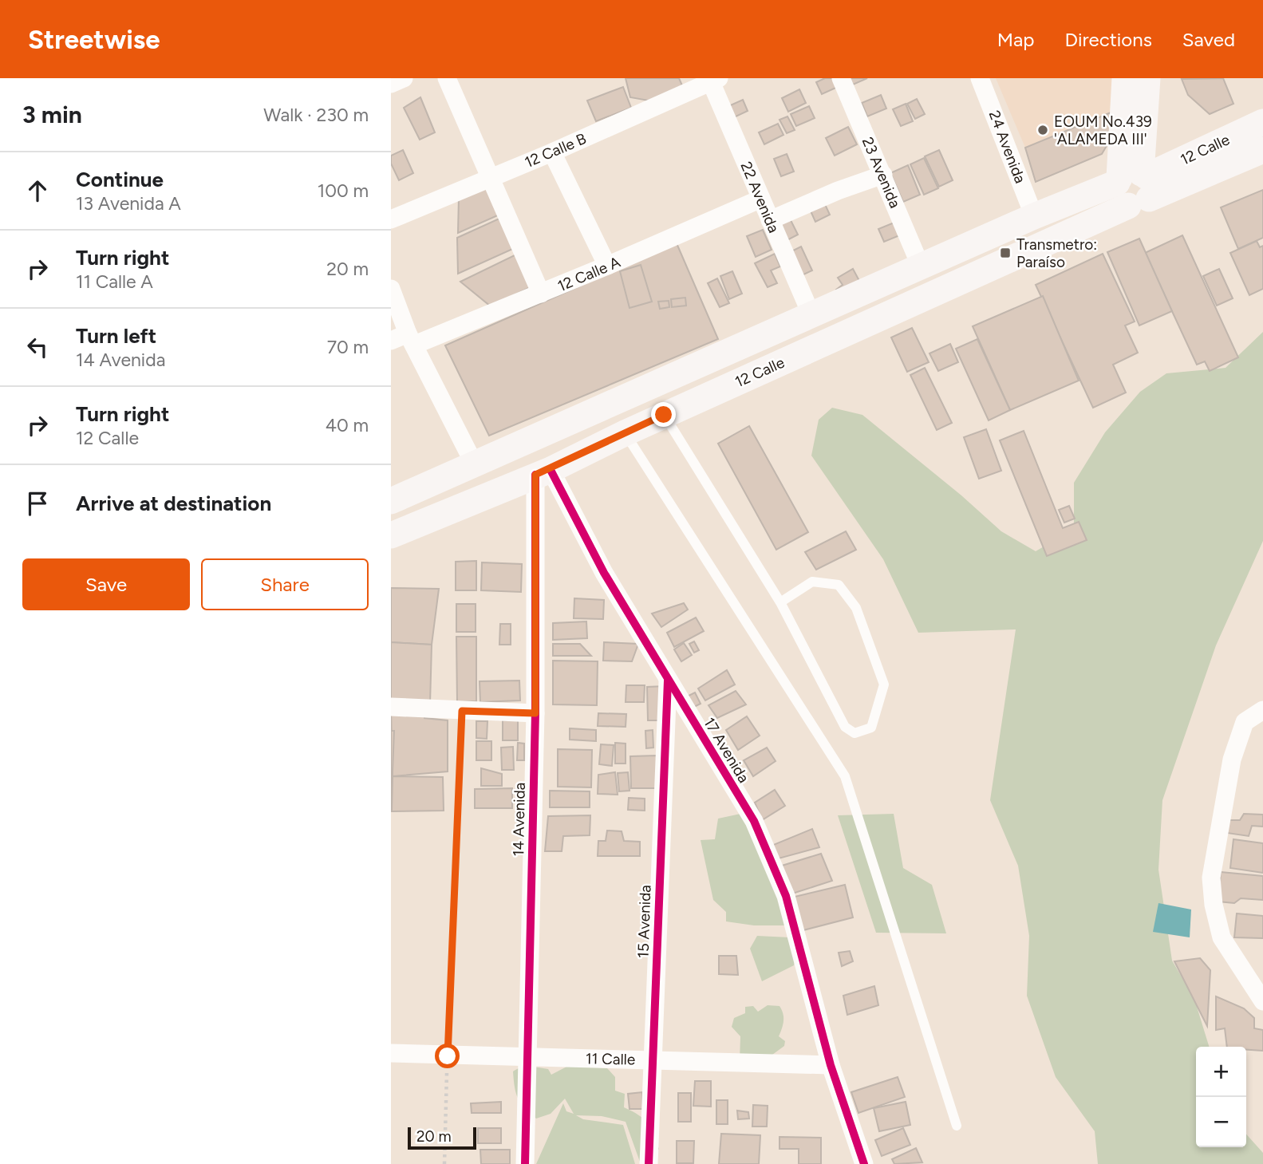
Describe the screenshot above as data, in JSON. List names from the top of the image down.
{
  "streets": {
    "main road": ["12 Calle"],
    "street": [
      "24 Avenida",
      "12 Calle B",
      "23 Avenida",
      "22 Avenida",
      "12 Calle A",
      "17 Avenida",
      "14 Avenida",
      "15 Avenida",
      "11 Calle"
    ]
  },
  "crossings": [
    ["24 Avenida", "12 Calle"],
    ["12 Calle", "23 Avenida"],
    ["12 Calle", "22 Avenida"],
    ["12 Calle", "17 Avenida"],
    ["12 Calle", "14 Avenida"],
    ["12 Calle B", "22 Avenida"],
    ["22 Avenida", "12 Calle A"],
    ["17 Avenida", "14 Avenida"],
    ["17 Avenida", "15 Avenida"],
    ["17 Avenida", "11 Calle"],
    ["14 Avenida", "11 Calle"],
    ["15 Avenida", "11 Calle"]
  ],
  "places": {
    "other": ["EOUM No.439 'ALAMEDA III'"],
    "transit": ["Transmetro: Paraíso"]
  },
  "scale_bar": "20 m",
  "page": {
    "header": "Streetwise",
    "nav": ["Map", "Directions", "Saved"],
    "heading": ["3 min", "Walk · 230 m"],
    "list": [
      ["Continue", "13 Avenida A", "100 m"],
      ["Turn right", "11 Calle A", "20 m"],
      ["Turn left", "14 Avenida", "70 m"],
      ["Turn right", "12 Calle", "40 m"],
      "Arrive at destination"
    ],
    "buttons": ["Save", "Share"],
    "map_buttons": ["+", "−"],
    "scale": "20 m"
  }
}
